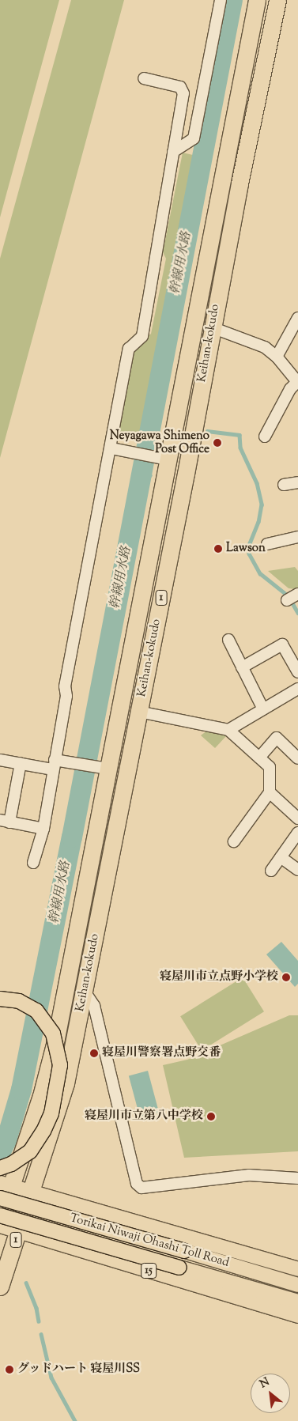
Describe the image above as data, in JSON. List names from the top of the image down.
{
  "streets": {
    "highway": ["Keihan-kokudo", "1"],
    "main road": ["Torikai Niwaji Ohashi Toll Road", "15"]
  },
  "crossings": [
    ["Keihan-kokudo", "Torikai Niwaji Ohashi Toll Road"],
    ["Keihan-kokudo", "15"]
  ],
  "water": ["幹線用水路"],
  "places": [
    "Neyagawa Shimeno Post Office",
    "Lawson",
    "寝屋川市立点野小学校",
    "寝屋川警察署点野交番",
    "寝屋川市立第八中学校",
    "グッドハート 寝屋川SS"
  ],
  "north": "top left"
}
